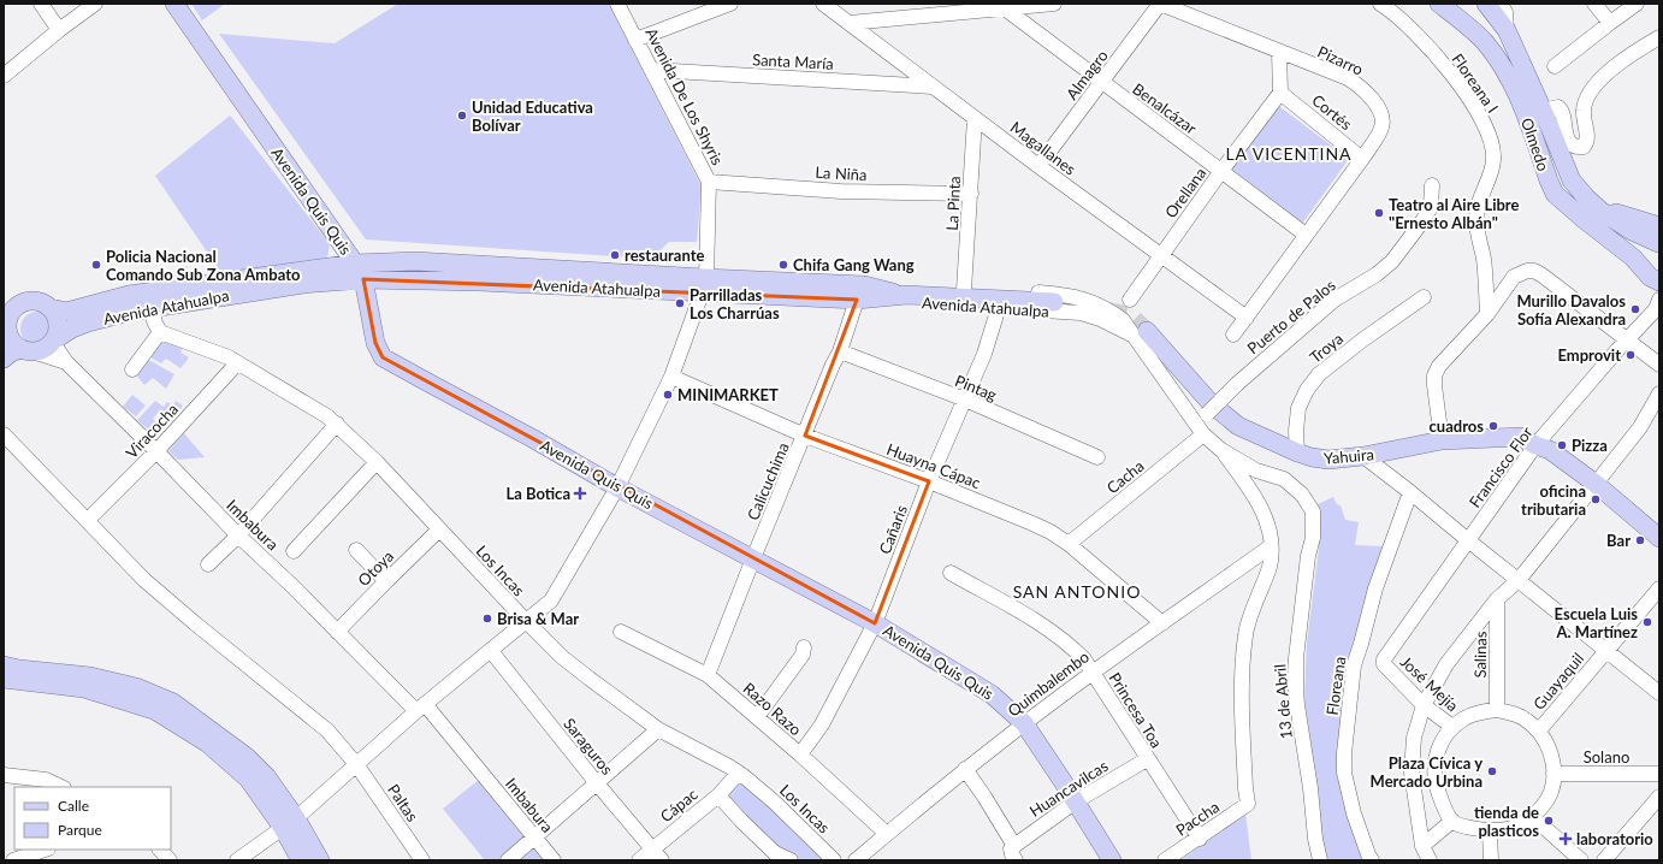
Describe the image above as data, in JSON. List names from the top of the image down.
{
  "streets": {
    "main road": [
      "Olmedo",
      "Avenida Quis Quis",
      "Avenida Atahualpa",
      "Yahuira"
    ],
    "street": [
      "Pizarro",
      "Santa María",
      "Almagro",
      "Floreana I",
      "Avenida De Los Shyris",
      "Benalcázar",
      "Cortés",
      "Magallanes",
      "La Niña",
      "Orellana",
      "La Pinta",
      "Puerto de Palos",
      "Troya",
      "Pintag",
      "Viracocha",
      "Huayna Cápac",
      "Francisco Flor",
      "Cacha",
      "Calicuchima",
      "Imbabura",
      "Cañaris",
      "Otoya",
      "Los Incas",
      "Salinas",
      "Guayaquil",
      "Quimbalembo",
      "José Mejía",
      "Floreana",
      "13 de Abril",
      "Razo Razo",
      "Princesa Toa",
      "Saraguros",
      "Solano",
      "Huancavilcas",
      "Paltas",
      "Cápac",
      "Paccha"
    ]
  },
  "crossings": [
    ["Pizarro", "Almagro"],
    ["Pizarro", "Benalcázar"],
    ["Pizarro", "Cortés"],
    ["Pizarro", "Magallanes"],
    ["Santa María", "Avenida De Los Shyris"],
    ["Santa María", "Magallanes"],
    ["Almagro", "Benalcázar"],
    ["Almagro", "Magallanes"],
    ["Avenida De Los Shyris", "La Niña"],
    ["Avenida De Los Shyris", "Avenida Quis Quis"],
    ["Avenida De Los Shyris", "Avenida Atahualpa"],
    ["Avenida De Los Shyris", "Huayna Cápac"],
    ["Avenida De Los Shyris", "Imbabura"],
    ["Avenida De Los Shyris", "Los Incas"],
    ["Avenida De Los Shyris", "Saraguros"],
    ["Avenida De Los Shyris", "Paltas"],
    ["Benalcázar", "Orellana"],
    ["Cortés", "Orellana"],
    ["Magallanes", "Orellana"],
    ["Magallanes", "La Pinta"],
    ["La Niña", "La Pinta"],
    ["Avenida Quis Quis", "Avenida Atahualpa"],
    ["Avenida Quis Quis", "Calicuchima"],
    ["Avenida Quis Quis", "Cañaris"],
    ["Avenida Quis Quis", "Quimbalembo"],
    ["Avenida Quis Quis", "Huancavilcas"],
    ["La Pinta", "Avenida Atahualpa"],
    ["Avenida Atahualpa", "Puerto de Palos"],
    ["Avenida Atahualpa", "Yahuira"],
    ["Avenida Atahualpa", "Cacha"],
    ["Avenida Atahualpa", "Calicuchima"],
    ["Avenida Atahualpa", "Imbabura"],
    ["Avenida Atahualpa", "Cañaris"],
    ["Avenida Atahualpa", "13 de Abril"],
    ["Troya", "Yahuira"],
    ["Pintag", "Calicuchima"],
    ["Pintag", "Cañaris"],
    ["Viracocha", "Imbabura"],
    ["Viracocha", "Los Incas"],
    ["Viracocha", "Paltas"],
    ["Yahuira", "Francisco Flor"],
    ["Huayna Cápac", "Cacha"],
    ["Huayna Cápac", "Calicuchima"],
    ["Huayna Cápac", "Cañaris"],
    ["Huayna Cápac", "Quimbalembo"],
    ["Francisco Flor", "José Mejía"],
    ["Calicuchima", "Razo Razo"],
    ["Imbabura", "Otoya"],
    ["Cañaris", "Razo Razo"],
    ["Otoya", "Los Incas"],
    ["Los Incas", "Cápac"],
    ["Salinas", "Guayaquil"],
    ["Salinas", "José Mejía"],
    ["Salinas", "Solano"],
    ["Guayaquil", "José Mejía"],
    ["Guayaquil", "Solano"],
    ["Quimbalembo", "Razo Razo"],
    ["Quimbalembo", "Princesa Toa"],
    ["Quimbalembo", "Paccha"],
    ["José Mejía", "Solano"],
    ["Princesa Toa", "Huancavilcas"],
    ["Princesa Toa", "Paccha"],
    ["Saraguros", "Cápac"]
  ],
  "districts": ["LA VICENTINA", "SAN ANTONIO"],
  "places": {
    "other": [
      "Unidad Educativa Bolívar",
      "Teatro al Aire Libre \"Ernesto Albán\"",
      "restaurante",
      "Policia Nacional Comando Sub Zona Ambato",
      "Chifa Gang Wang",
      "Parrilladas Los Charrúas",
      "Murillo Davalos Sofía Alexandra",
      "Emprovit",
      "MINIMARKET",
      "cuadros",
      "Pizza",
      "oficina tributaria",
      "Bar",
      "Brisa & Mar",
      "Escuela Luis A. Martínez",
      "Plaza Cívica y Mercado Urbina",
      "tienda de plasticos"
    ],
    "health": ["La Botica", "laboratorio"]
  },
  "legend": ["Calle", "Parque"]
}
